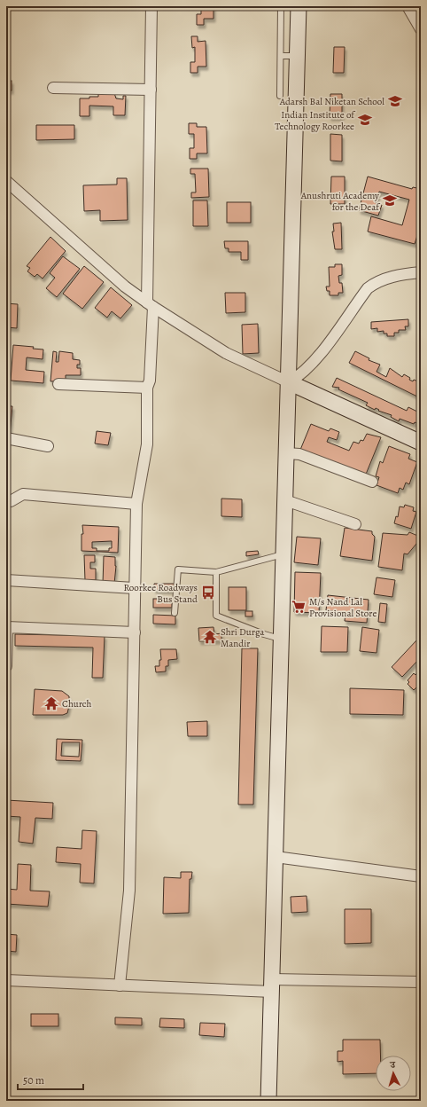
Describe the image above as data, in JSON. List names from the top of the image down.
{
  "places": {
    "school or university": ["Adarsh Bal Niketan School", "Indian Institute of Technology Roorkee", "Anushruti Academy for the Deaf"],
    "bus stop": ["Roorkee Roadways Bus Stand"],
    "supermarket": ["M/s Nand Lal Provisional Store"],
    "temple": ["Shri Durga Mandir", "Church"]
  },
  "scale_bar": "50 m",
  "north": "top"
}
